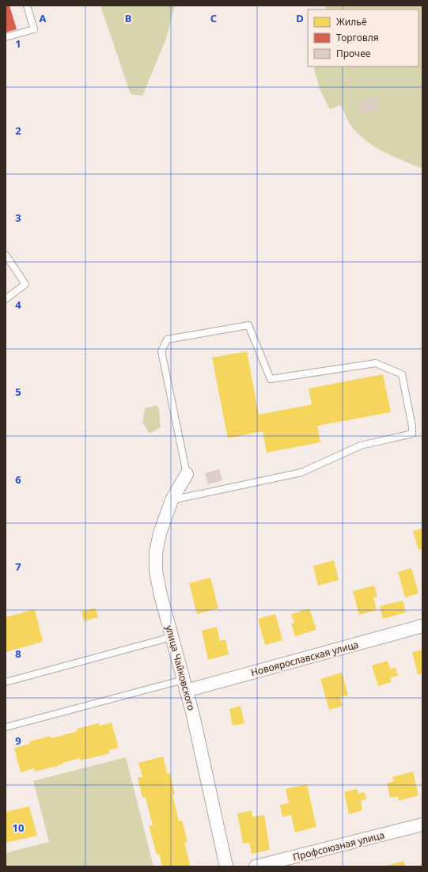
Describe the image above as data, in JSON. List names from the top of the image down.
{
  "streets": {
    "street": ["Новоярославская улица", "улица Чайковского", "Профсоюзная улица"]
  },
  "crossings": [
    ["Новоярославская улица", "улица Чайковского"]
  ],
  "legend": ["Жильё", "Торговля", "Прочее"],
  "grid": {
    "columns": [
      "A",
      "B",
      "C",
      "D"
    ],
    "rows": [
      "1",
      "2",
      "3",
      "4",
      "5",
      "6",
      "7",
      "8",
      "9",
      "10"
    ]
  }
}
